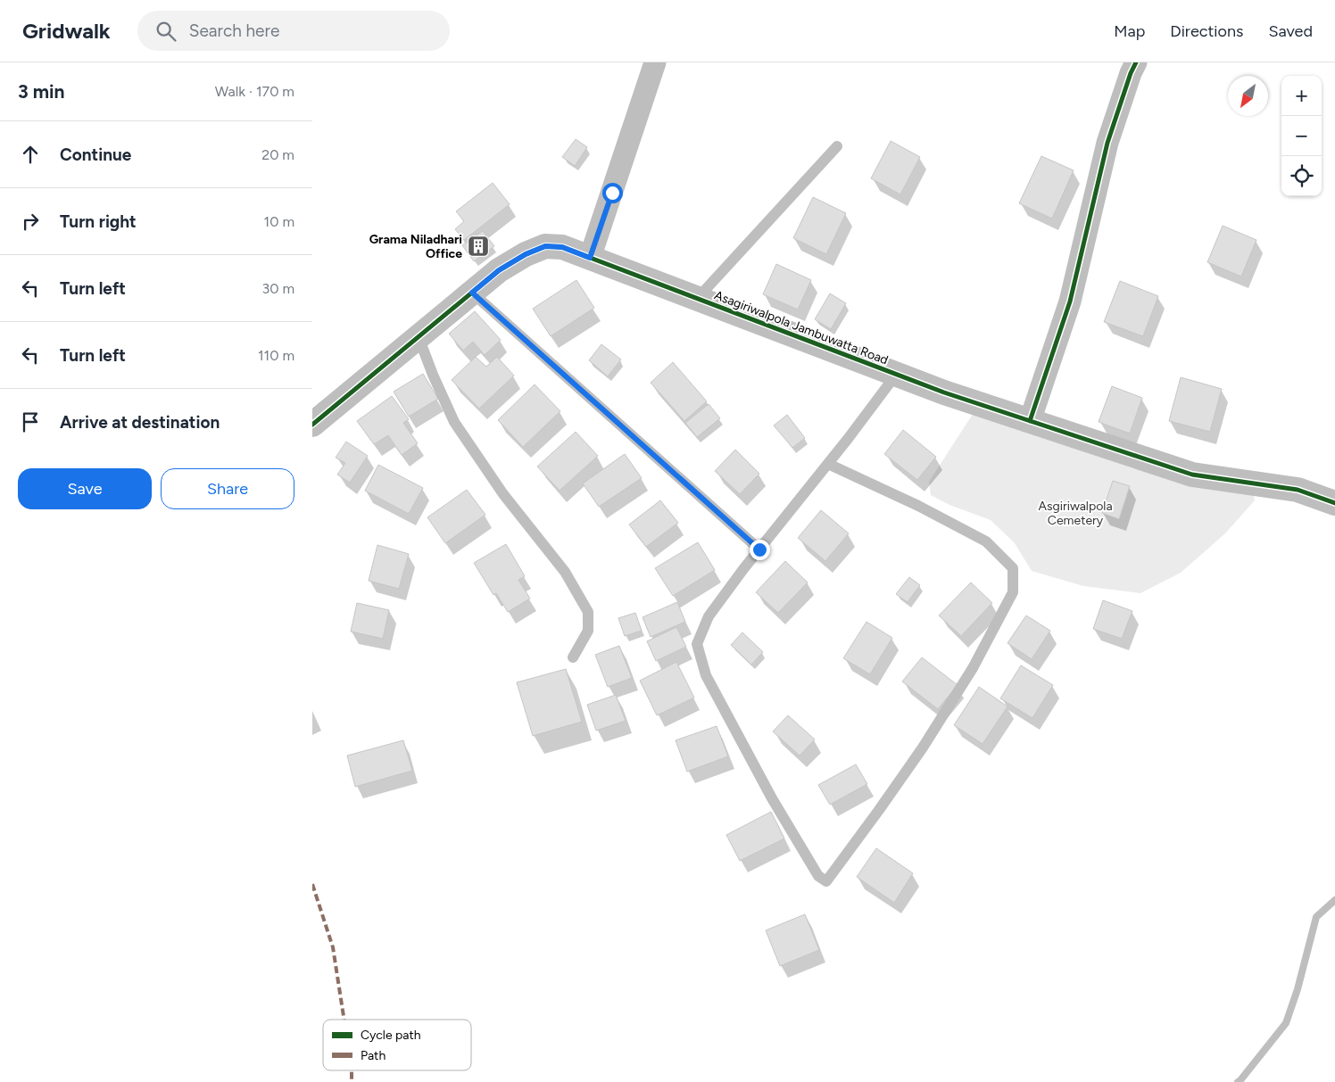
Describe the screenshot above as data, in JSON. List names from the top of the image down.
{
  "streets": {
    "street": ["Asagiriwalpola Jambuwatta Road"]
  },
  "parks": ["Asgiriwalpola Cemetery"],
  "places": {
    "building": ["Grama Niladhari Office"]
  },
  "legend": ["Cycle path", "Path"],
  "north": "bottom left",
  "page": {
    "header": "Gridwalk",
    "search": "Search here",
    "nav": ["Map", "Directions", "Saved"],
    "heading": ["3 min", "Walk · 170 m"],
    "map_buttons": ["+", "−"],
    "list": [
      ["Continue", "20 m"],
      ["Turn right", "10 m"],
      ["Turn left", "30 m"],
      ["Turn left", "110 m"],
      "Arrive at destination"
    ],
    "buttons": ["Save", "Share"]
  }
}
